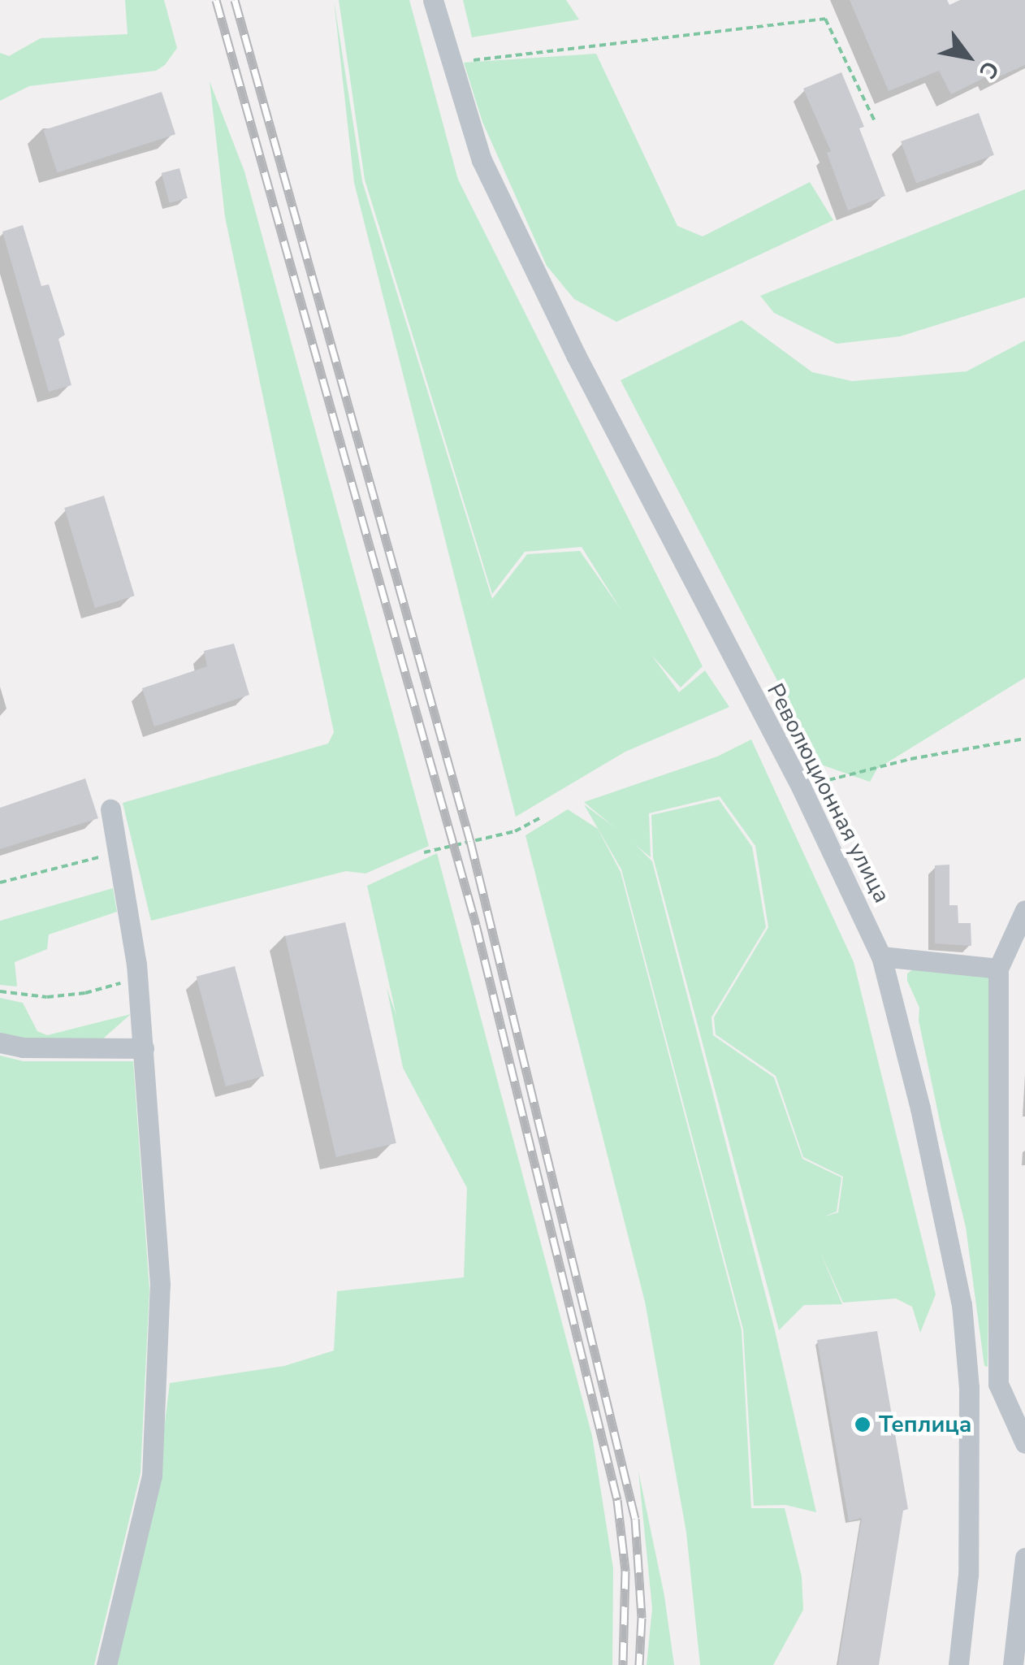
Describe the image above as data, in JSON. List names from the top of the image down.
{
  "streets": {
    "street": ["Революционная улица"]
  },
  "places": ["Теплица"],
  "north": "bottom right"
}
